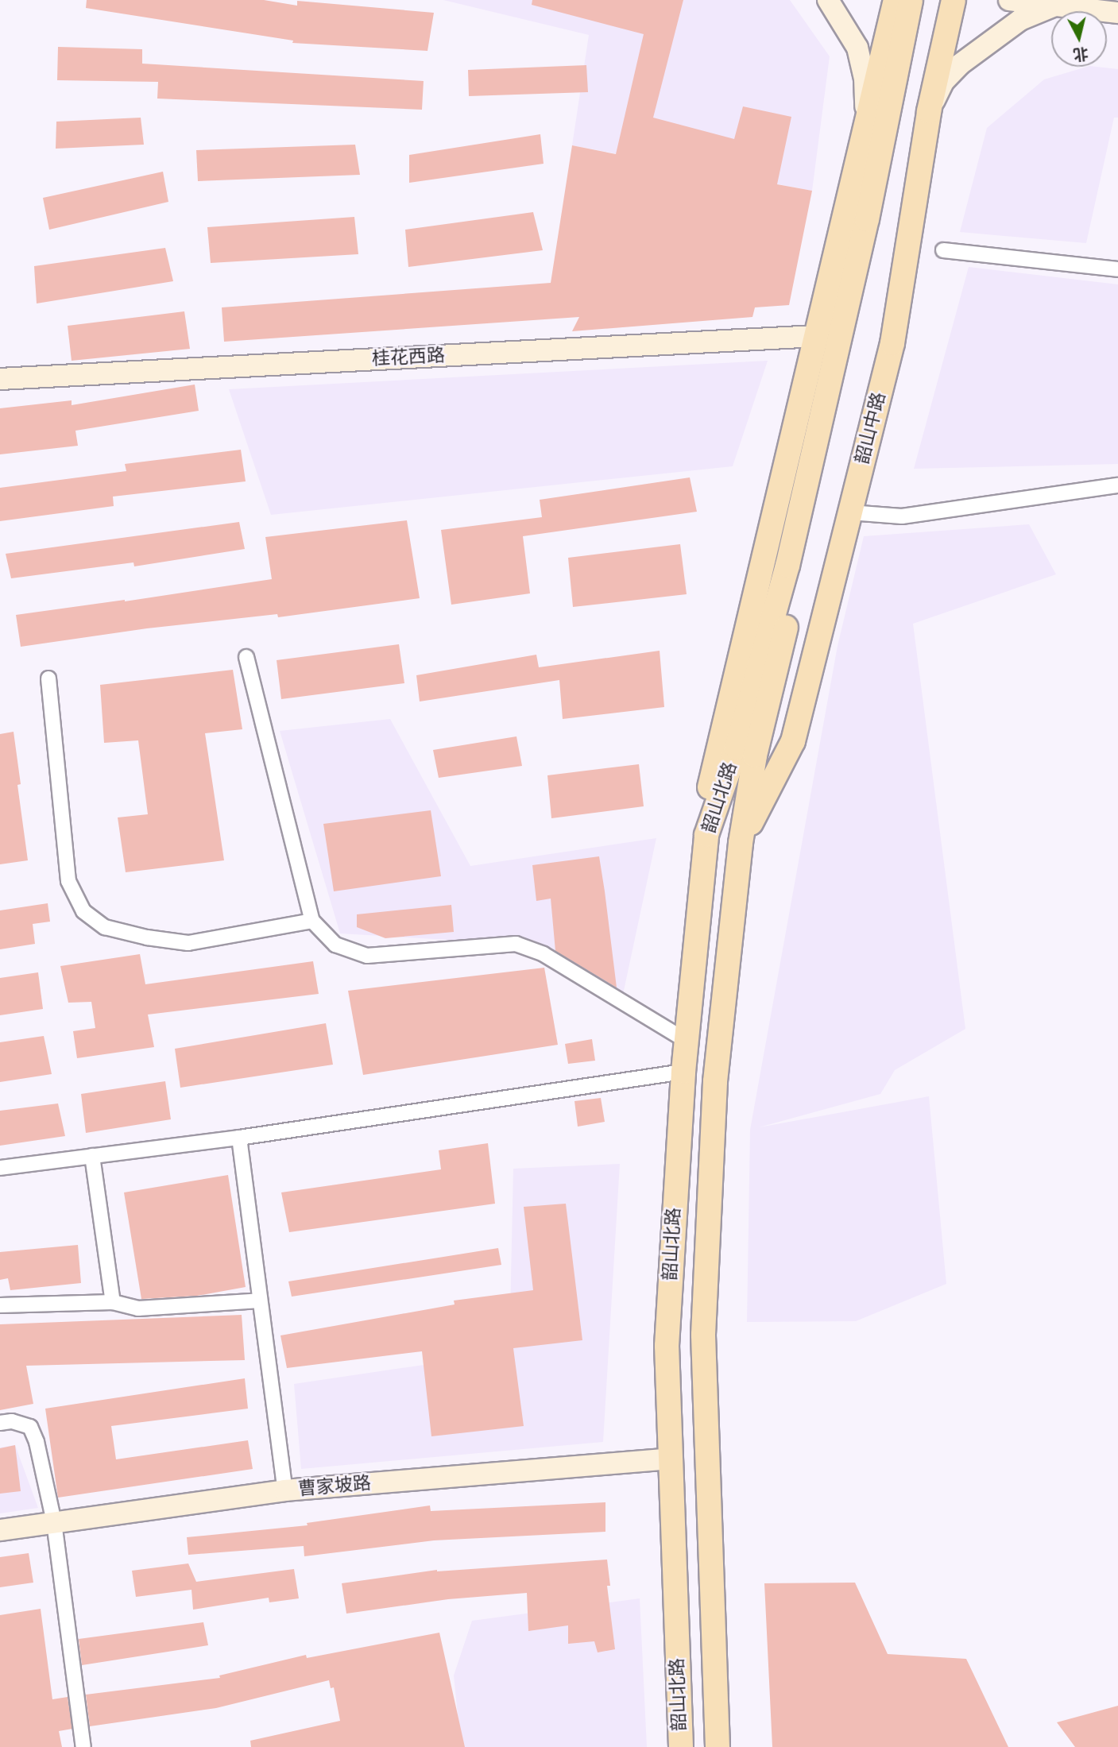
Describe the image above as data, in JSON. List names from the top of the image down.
{
  "streets": {
    "main road": ["韶山中路", "韶山北路"],
    "street": ["桂花西路", "曹家坡路"]
  },
  "crossings": [
    ["韶山中路", "韶山北路"],
    ["韶山北路", "曹家坡路"]
  ],
  "north": "bottom"
}
